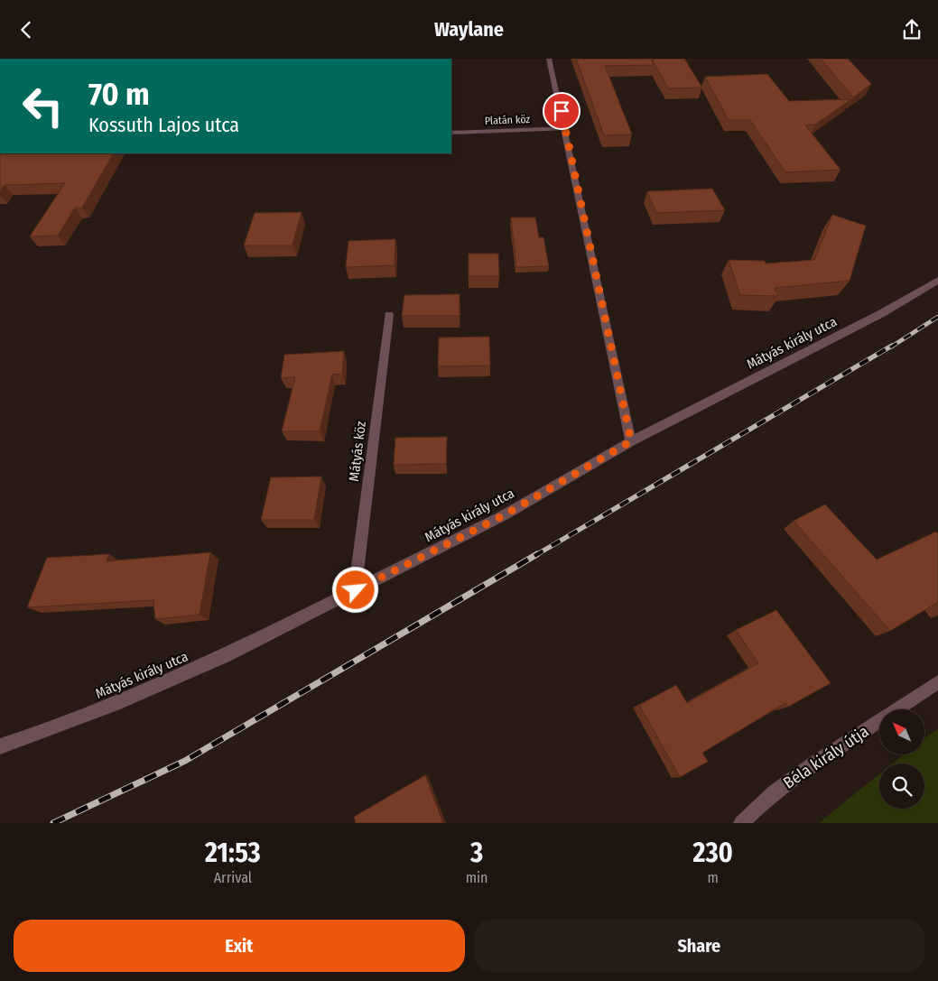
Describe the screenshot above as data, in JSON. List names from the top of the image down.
{
  "streets": {
    "street": [
      "Platán köz",
      "Mátyás király utca",
      "Mátyás köz",
      "Béla király útja"
    ]
  },
  "crossings": [
    ["Mátyás király utca", "Mátyás köz"]
  ],
  "north": "top left",
  "page": {
    "header": "Waylane",
    "turn": ["70 m", "Kossuth Lajos utca"],
    "eta": [
      "21:53",
      "Arrival",
      "3",
      "min",
      "230",
      "m"
    ],
    "buttons": ["Exit", "Share"]
  }
}
